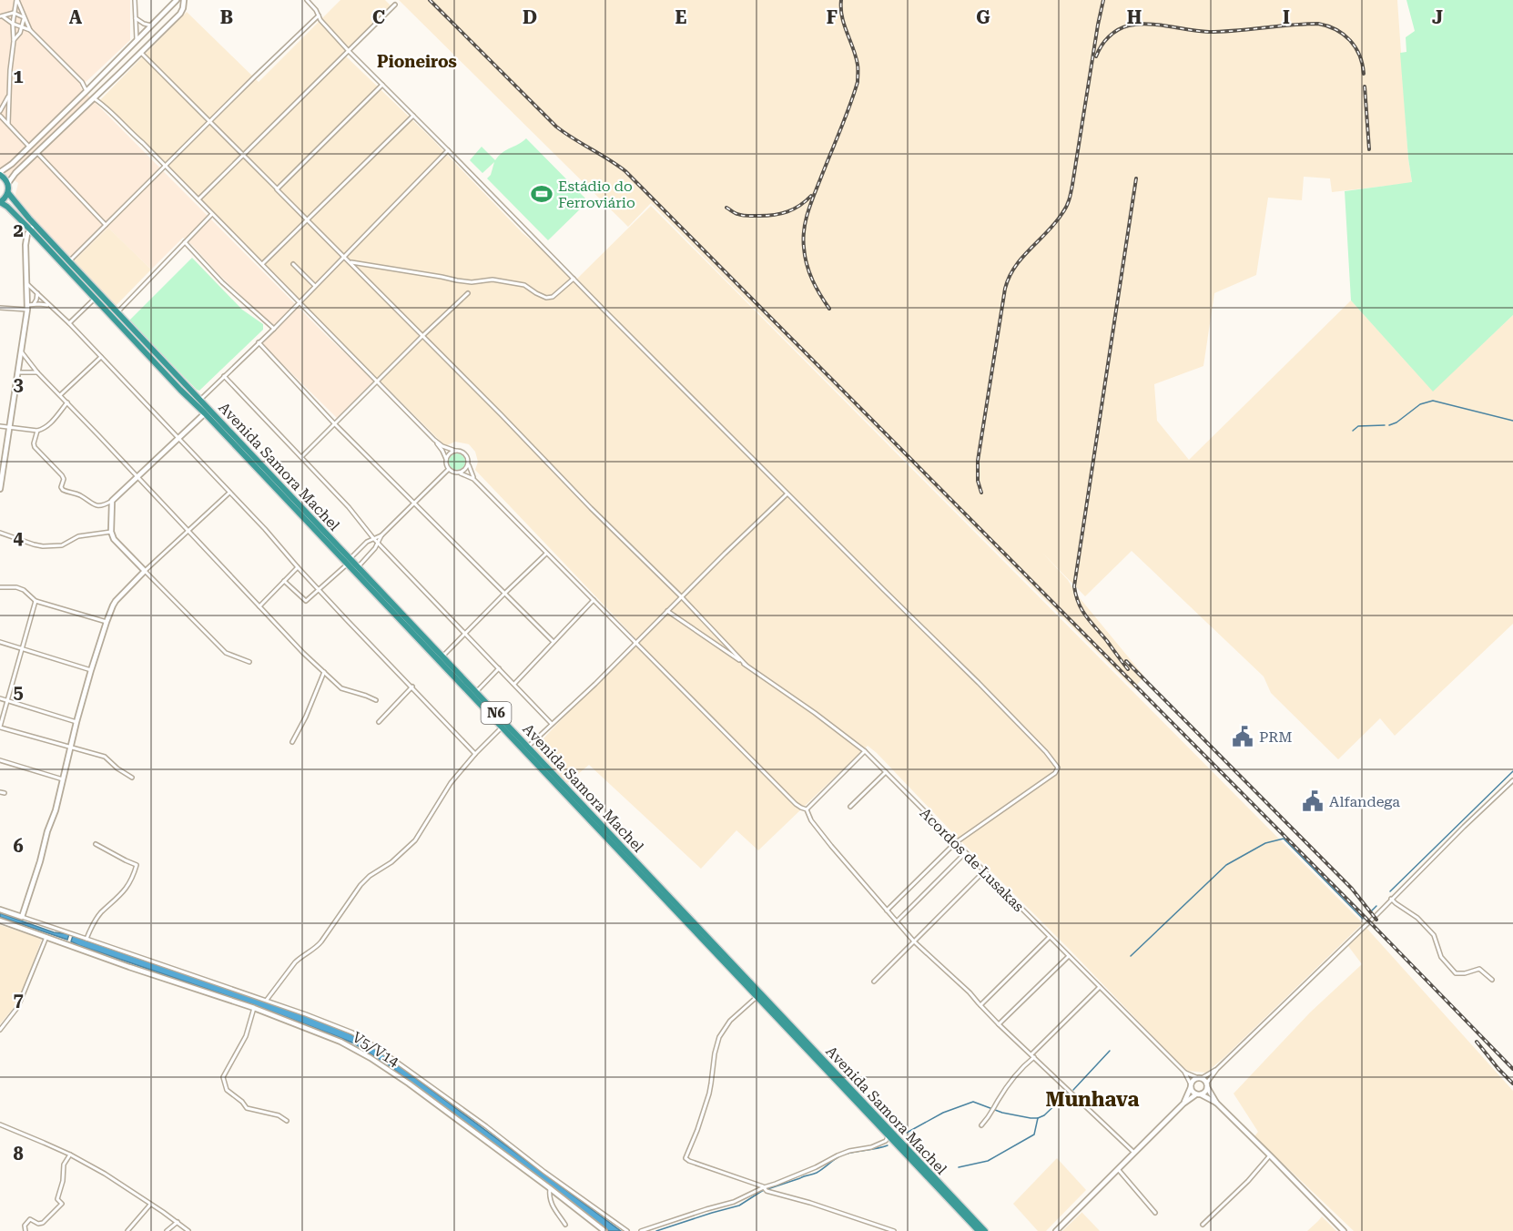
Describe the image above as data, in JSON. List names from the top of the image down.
{
  "streets": {
    "highway": ["Avenida Samora Machel", "N6"],
    "street": ["Acordos de Lusakas", "V5/V14"]
  },
  "districts": ["Pioneiros", "Munhava"],
  "places": {
    "sports": ["Estádio do Ferroviário"],
    "public building": ["PRM", "Alfandega"]
  },
  "grid": {
    "columns": [
      "A",
      "B",
      "C",
      "D",
      "E",
      "F",
      "G",
      "H",
      "I",
      "J"
    ],
    "rows": [
      "1",
      "2",
      "3",
      "4",
      "5",
      "6",
      "7",
      "8"
    ]
  }
}
